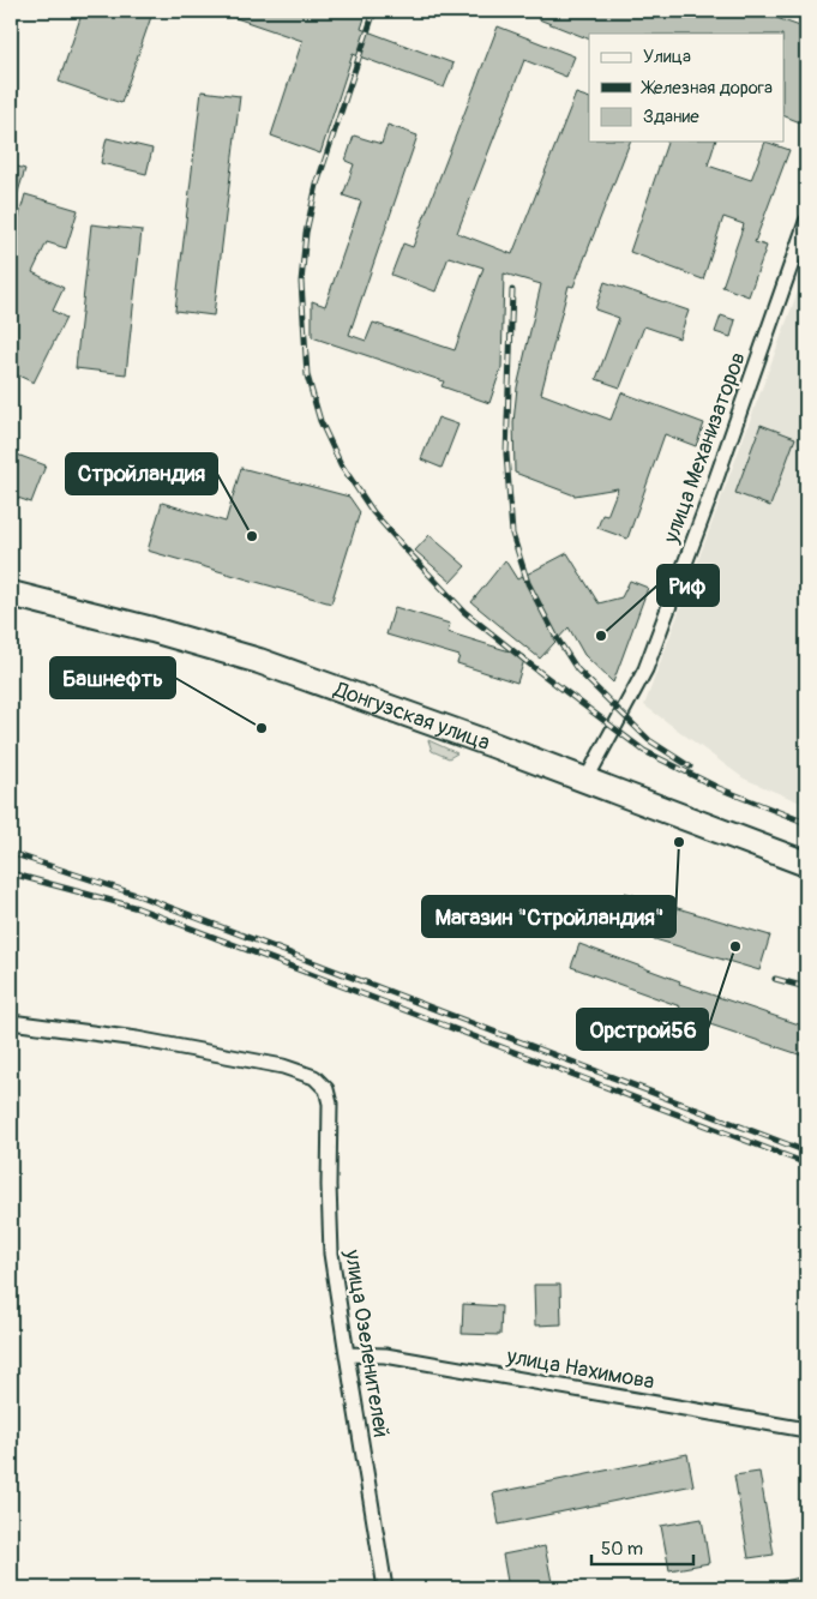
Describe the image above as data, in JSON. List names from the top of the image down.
{
  "streets": {
    "highway": ["Донгузская улица"],
    "street": ["улица Механизаторов", "улица Озеленителей", "улица Нахимова"]
  },
  "crossings": [
    ["улица Механизаторов", "Донгузская улица"],
    ["улица Озеленителей", "улица Нахимова"]
  ],
  "places": [
    "Стройландия",
    "Риф",
    "Башнефть",
    "Магазин \"Стройландия\"",
    "Орстрой56"
  ],
  "legend": ["Улица", "Железная дорога", "Здание"],
  "scale_bar": "50 m"
}
